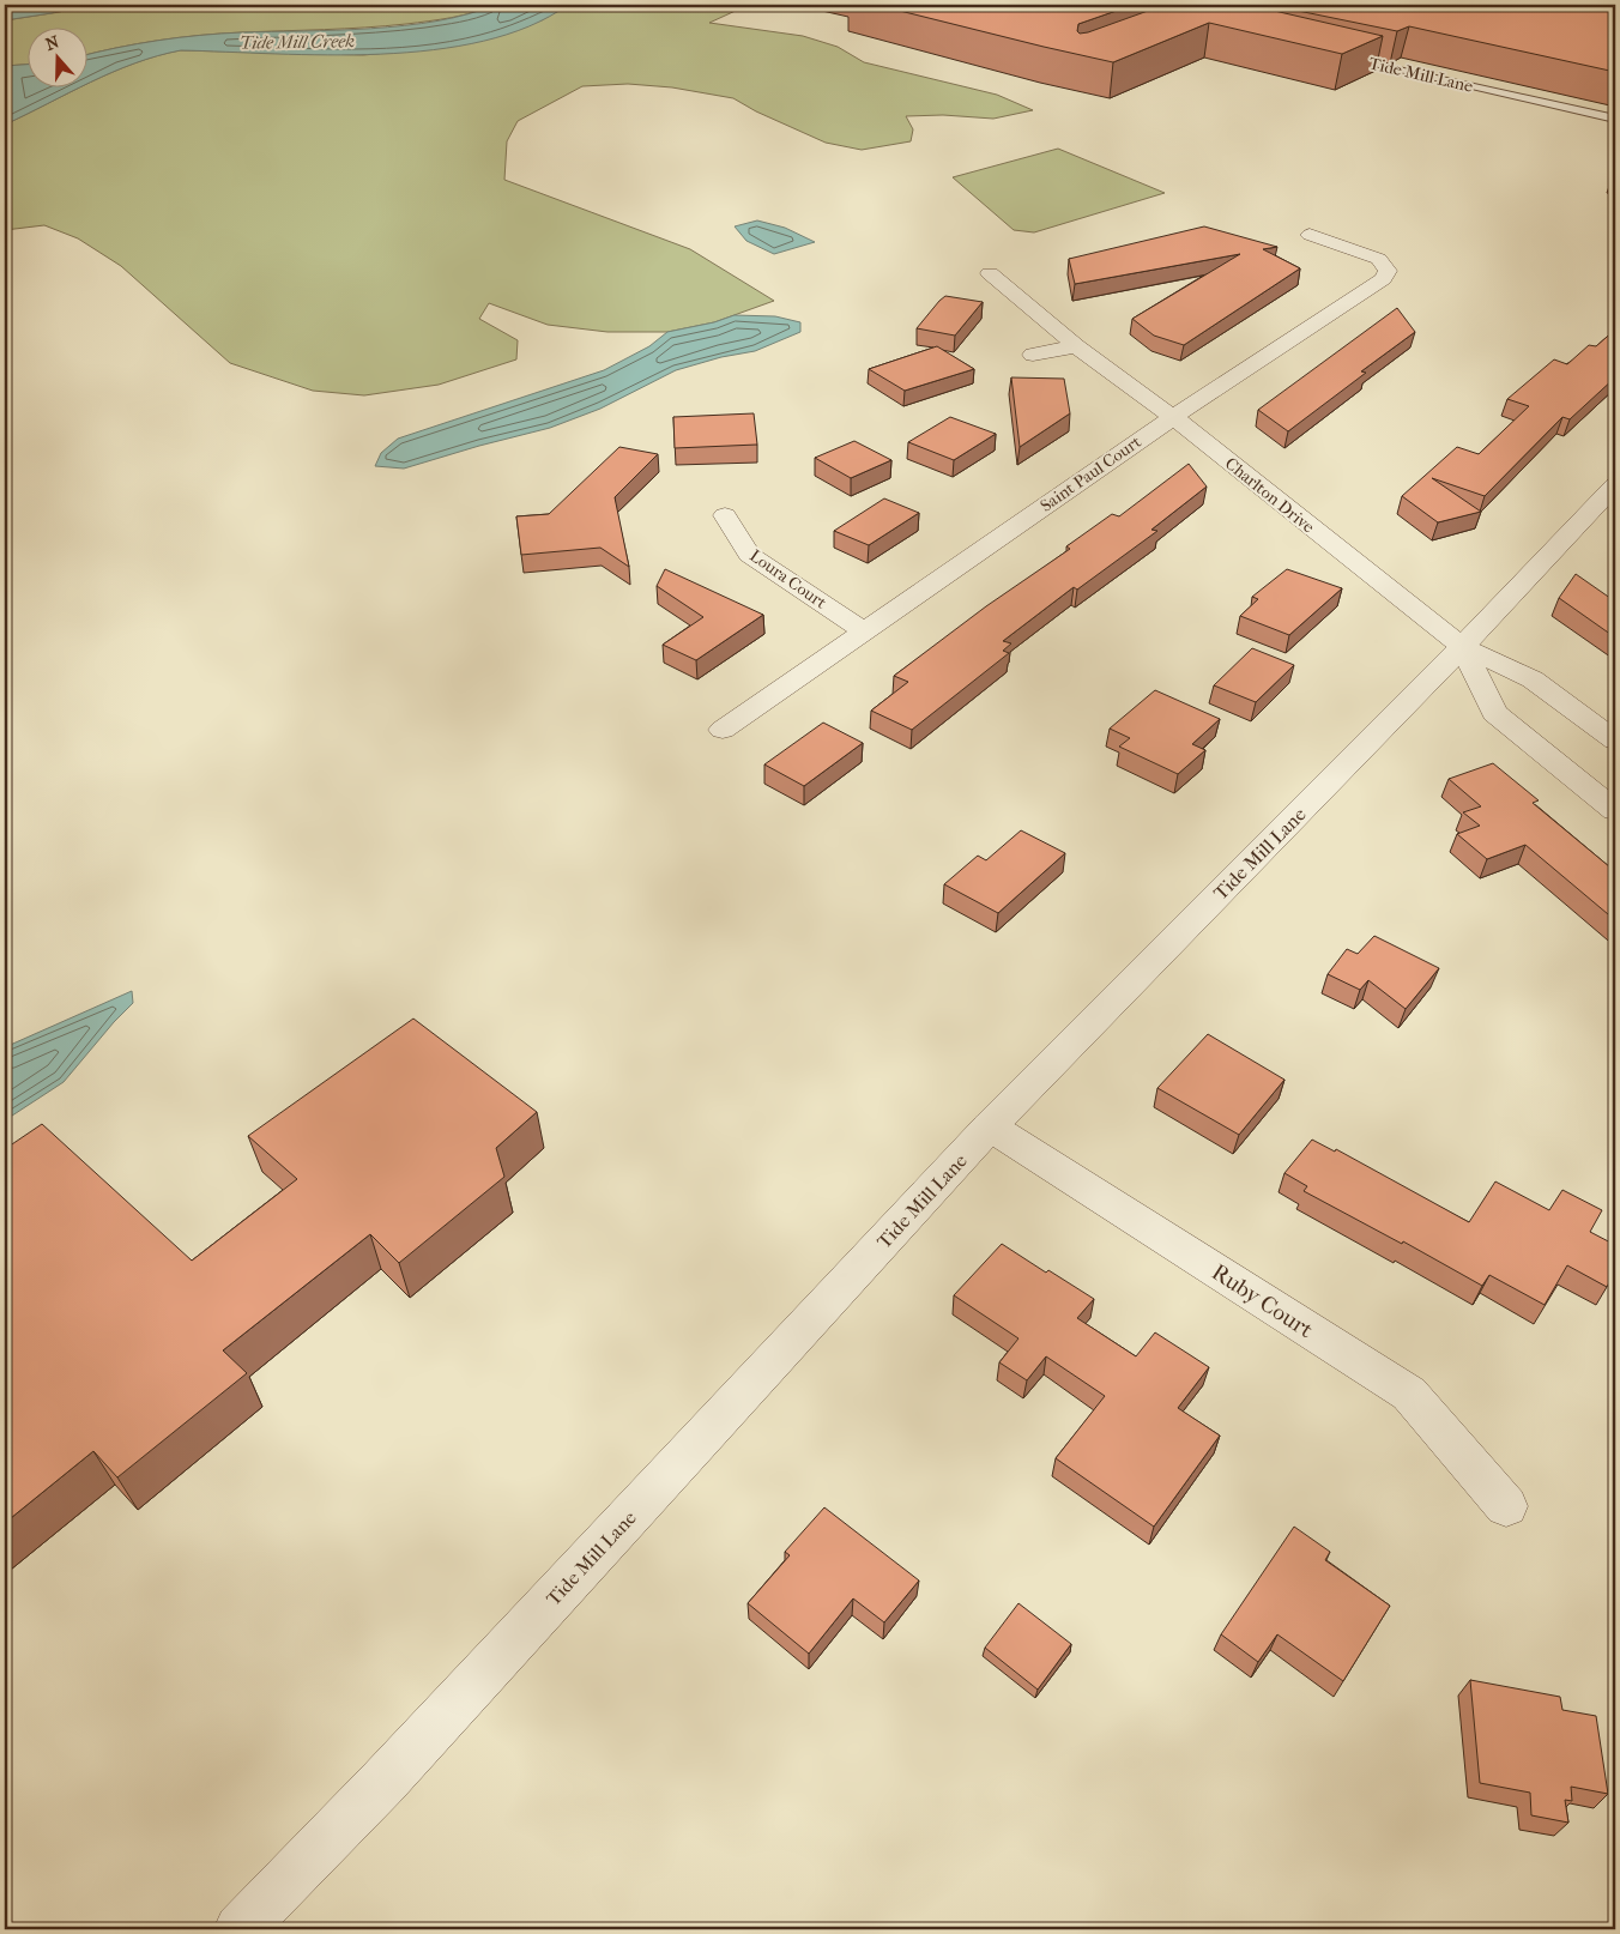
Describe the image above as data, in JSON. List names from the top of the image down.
{
  "streets": {
    "street": [
      "Tide Mill Lane",
      "Saint Paul Court",
      "Charlton Drive",
      "Loura Court",
      "Ruby Court"
    ]
  },
  "crossings": [
    ["Tide Mill Lane", "Charlton Drive"],
    ["Tide Mill Lane", "Ruby Court"],
    ["Saint Paul Court", "Charlton Drive"],
    ["Saint Paul Court", "Loura Court"]
  ],
  "water": ["Tide Mill Creek"],
  "north": "top"
}
